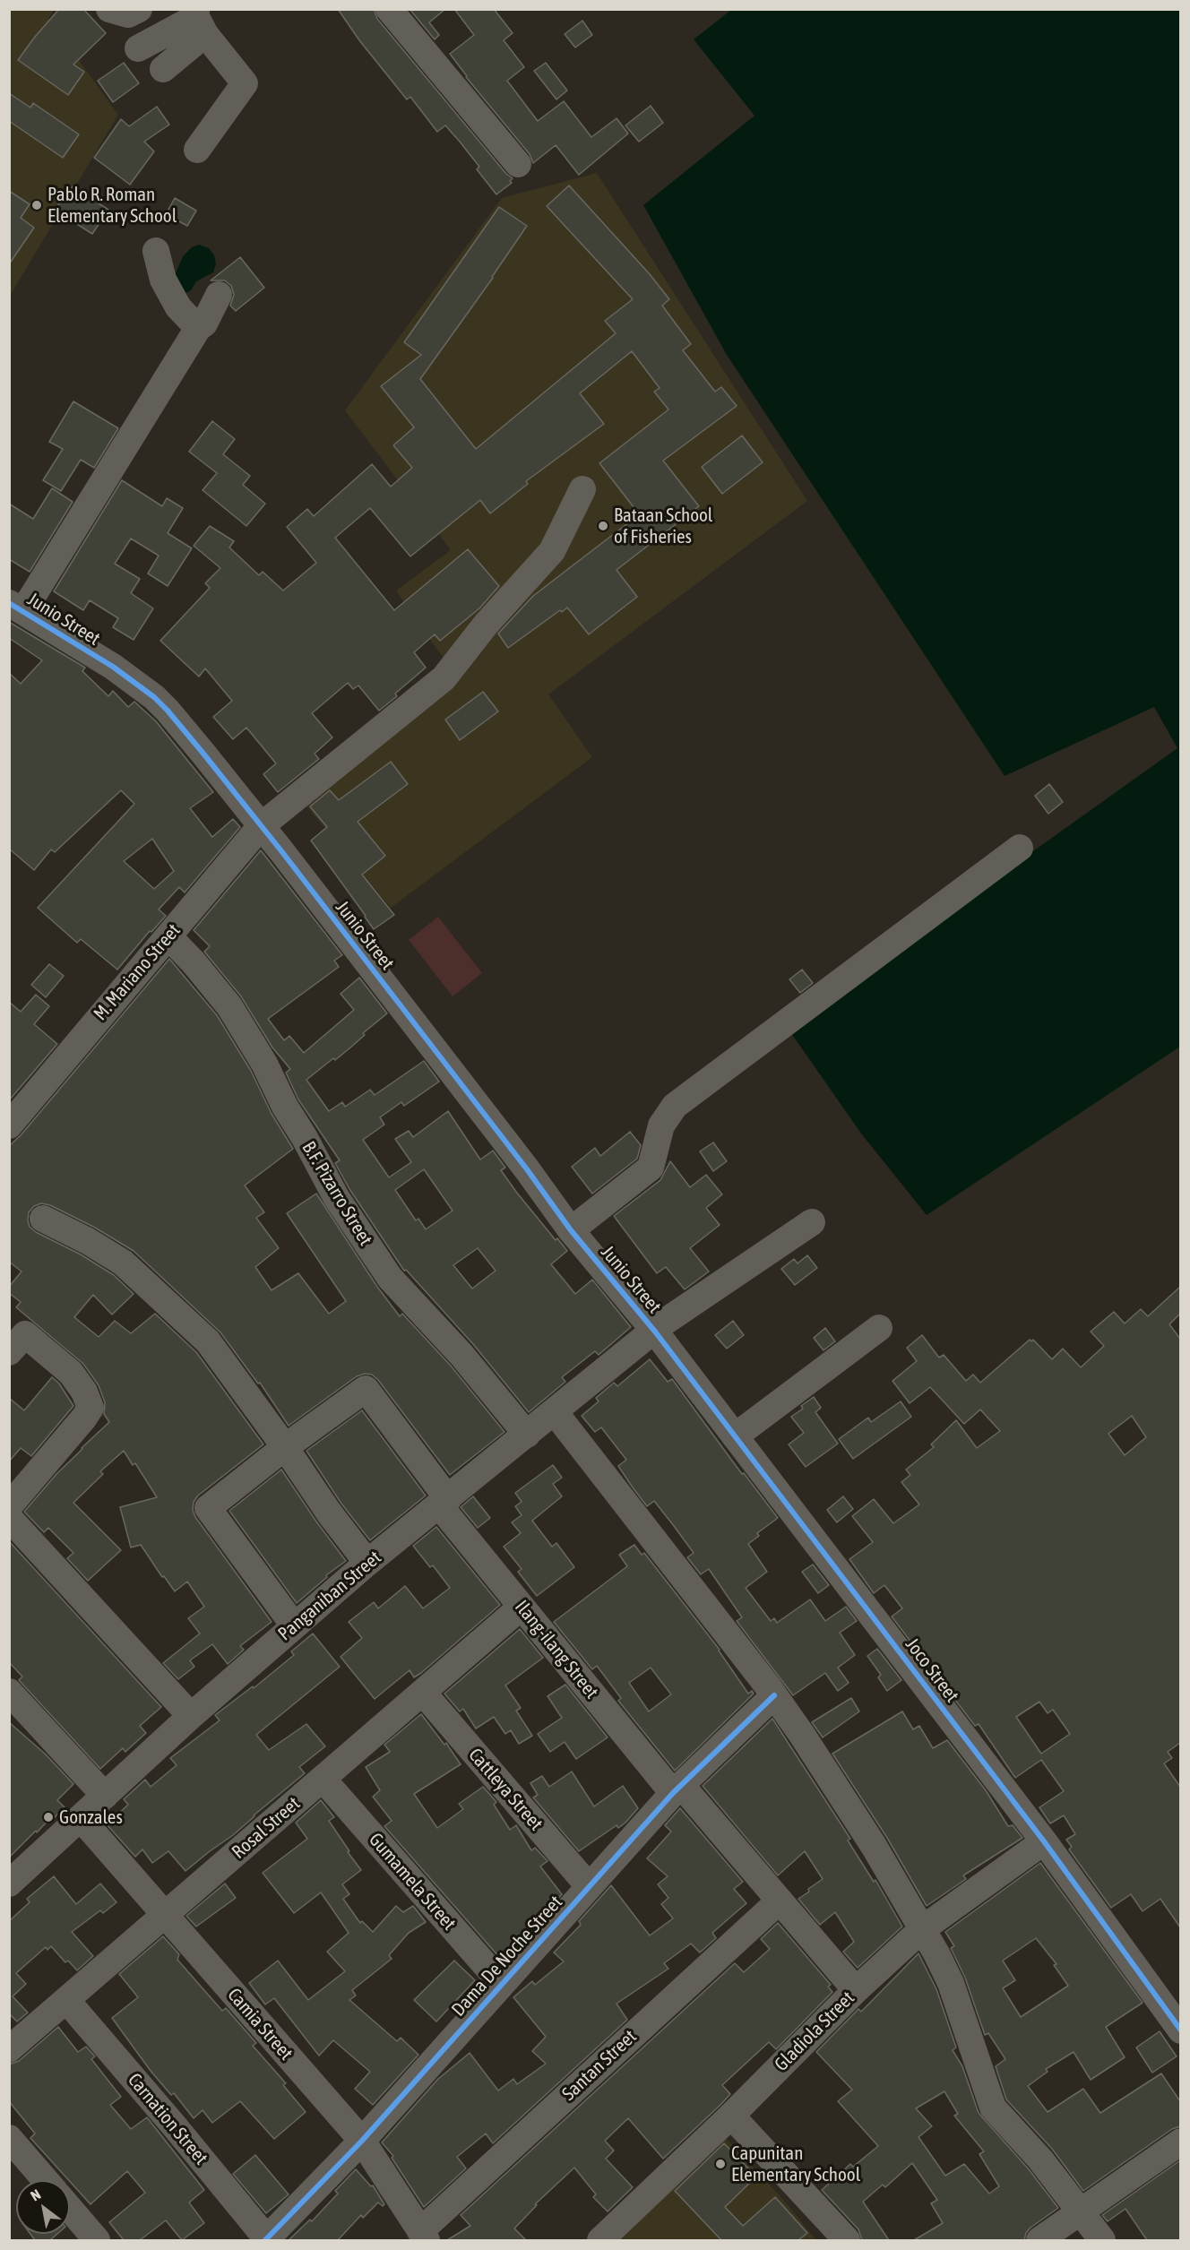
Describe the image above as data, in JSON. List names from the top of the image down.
{
  "streets": {
    "street": [
      "Junio Street",
      "M. Mariano Street",
      "B.F. Pizarro Street",
      "Panganiban Street",
      "Ilang-ilang Street",
      "Joco Street",
      "Cattleya Street",
      "Rosal Street",
      "Gumamela Street",
      "Dama De Noche Street",
      "Camia Street",
      "Gladiola Street",
      "Santan Street",
      "Carnation Street"
    ]
  },
  "crossings": [
    ["Junio Street", "M. Mariano Street"],
    ["Junio Street", "Panganiban Street"],
    ["Junio Street", "Joco Street"],
    ["M. Mariano Street", "B.F. Pizarro Street"],
    ["B.F. Pizarro Street", "Panganiban Street"],
    ["Panganiban Street", "Ilang-ilang Street"],
    ["Panganiban Street", "Joco Street"],
    ["Panganiban Street", "Camia Street"],
    ["Ilang-ilang Street", "Rosal Street"],
    ["Ilang-ilang Street", "Dama De Noche Street"],
    ["Ilang-ilang Street", "Gladiola Street"],
    ["Ilang-ilang Street", "Santan Street"],
    ["Joco Street", "Gladiola Street"],
    ["Cattleya Street", "Rosal Street"],
    ["Cattleya Street", "Dama De Noche Street"],
    ["Rosal Street", "Gumamela Street"],
    ["Rosal Street", "Camia Street"],
    ["Rosal Street", "Carnation Street"],
    ["Gumamela Street", "Dama De Noche Street"],
    ["Dama De Noche Street", "Camia Street"],
    ["Dama De Noche Street", "Carnation Street"],
    ["Camia Street", "Santan Street"]
  ],
  "places": [
    "Pablo R. Roman Elementary School",
    "Bataan School of Fisheries",
    "Gonzales",
    "Capunitan Elementary School"
  ],
  "north": "top left"
}
